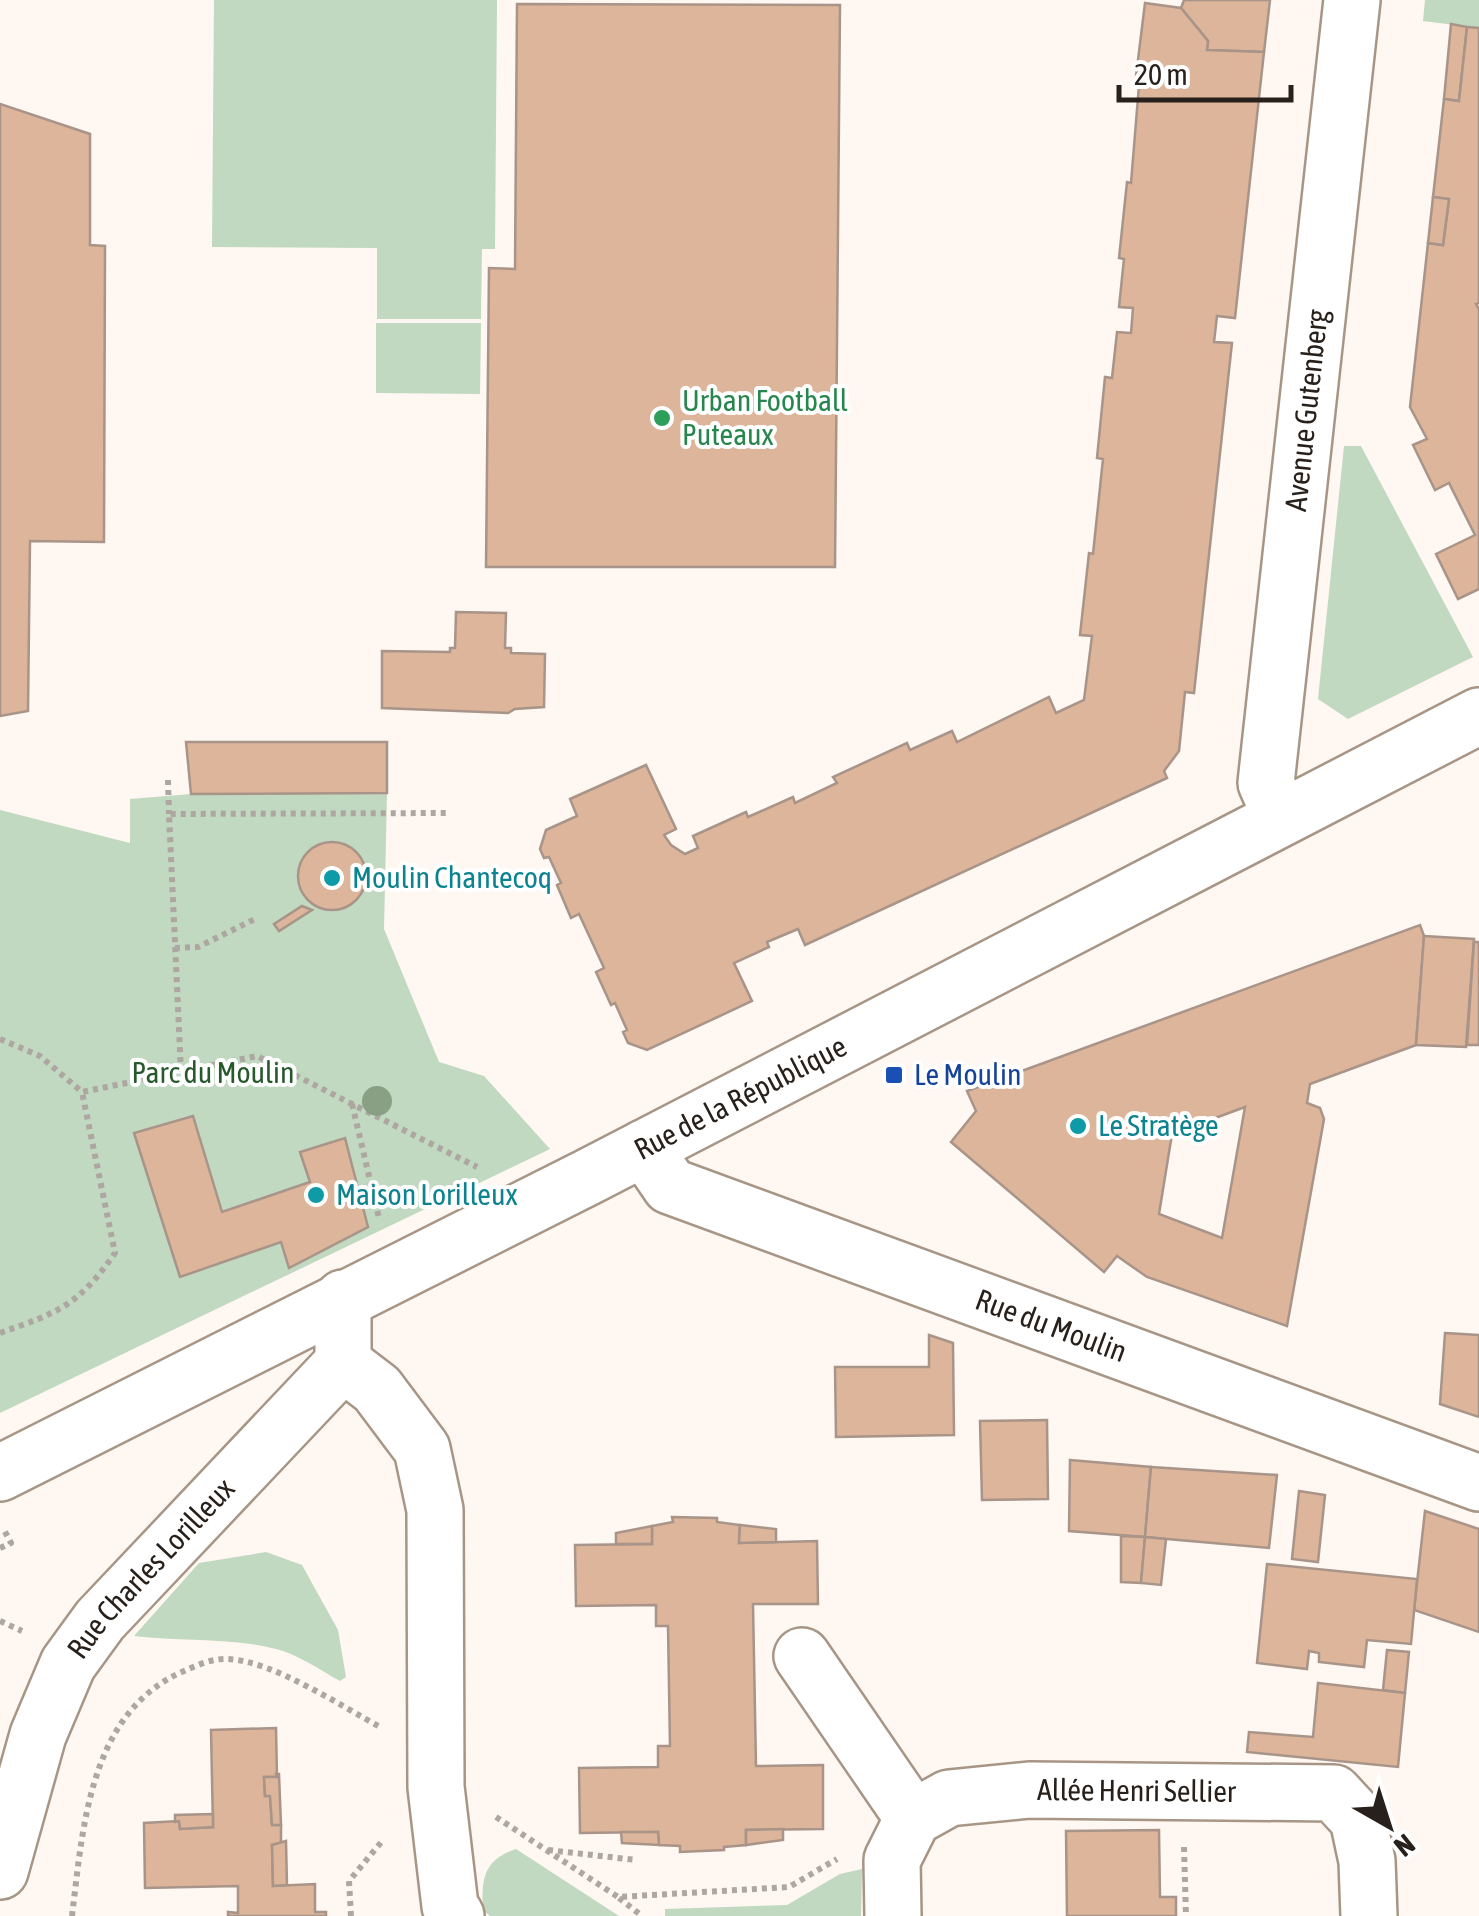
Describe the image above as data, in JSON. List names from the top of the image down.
{
  "streets": {
    "street": [
      "Avenue Gutenberg",
      "Rue de la République",
      "Rue du Moulin",
      "Rue Charles Lorilleux",
      "Allée Henri Sellier"
    ]
  },
  "crossings": [
    ["Avenue Gutenberg", "Rue de la République"],
    ["Rue de la République", "Rue du Moulin"]
  ],
  "parks": ["Parc du Moulin"],
  "places": {
    "other": [
      "Urban Football Puteaux",
      "Moulin Chantecoq",
      "Le Stratège",
      "Maison Lorilleux"
    ],
    "transit": ["Le Moulin"]
  },
  "scale_bar": "20 m",
  "north": "bottom right"
}
